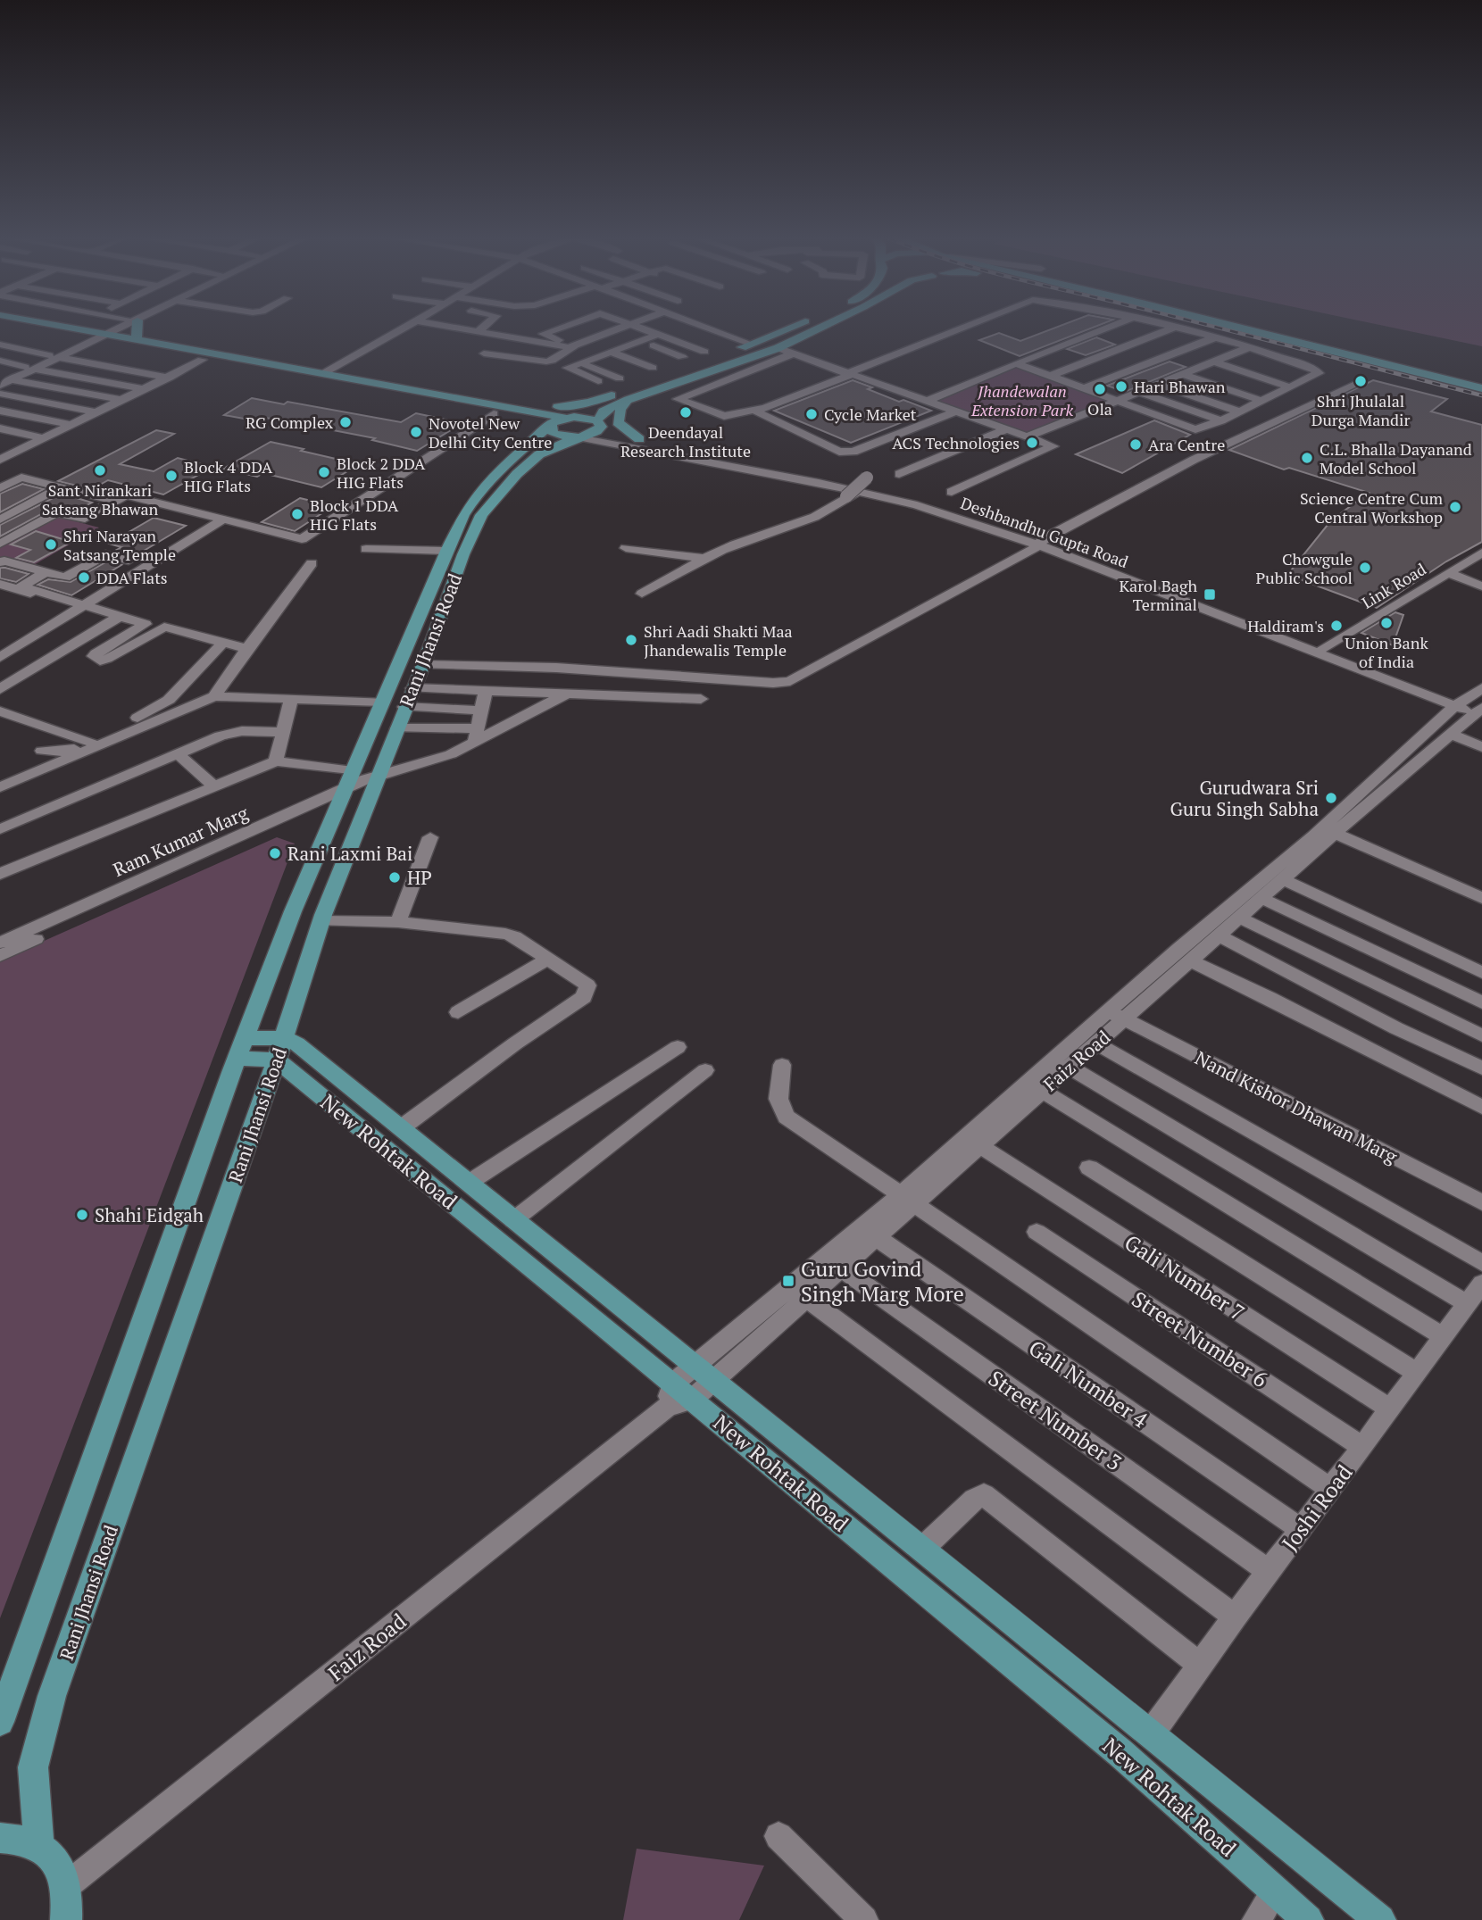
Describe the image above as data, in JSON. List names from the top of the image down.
{
  "streets": {
    "main road": ["Rani Jhansi Road", "New Rohtak Road"],
    "street": [
      "Deshbandhu Gupta Road",
      "Link Road",
      "Ram Kumar Marg",
      "Faiz Road",
      "Nand Kishor Dhawan Marg",
      "Gali Number 7",
      "Street Number 6",
      "Gali Number 4",
      "Street Number 3",
      "Joshi Road"
    ]
  },
  "crossings": [
    ["Deshbandhu Gupta Road", "Link Road"],
    ["Deshbandhu Gupta Road", "Rani Jhansi Road"],
    ["Deshbandhu Gupta Road", "Faiz Road"],
    ["Rani Jhansi Road", "Ram Kumar Marg"],
    ["Rani Jhansi Road", "New Rohtak Road"],
    ["Faiz Road", "Nand Kishor Dhawan Marg"],
    ["Faiz Road", "New Rohtak Road"],
    ["Faiz Road", "Gali Number 7"],
    ["Faiz Road", "Gali Number 4"],
    ["Faiz Road", "Street Number 3"],
    ["New Rohtak Road", "Joshi Road"],
    ["Gali Number 7", "Joshi Road"],
    ["Street Number 6", "Joshi Road"],
    ["Gali Number 4", "Joshi Road"],
    ["Street Number 3", "Joshi Road"]
  ],
  "parks": ["Jhandewalan Extension Park"],
  "places": {
    "other": [
      "Shri Jhulalal Durga Mandir",
      "Hari Bhawan",
      "Ola",
      "Deendayal Research Institute",
      "Cycle Market",
      "RG Complex",
      "Novotel New Delhi City Centre",
      "ACS Technologies",
      "Ara Centre",
      "C.L. Bhalla Dayanand Model School",
      "Sant Nirankari Satsang Bhawan",
      "Block 2 DDA HIG Flats",
      "Block 4 DDA HIG Flats",
      "Science Centre Cum Central Workshop",
      "Block 1 DDA HIG Flats",
      "Shri Narayan Satsang Temple",
      "Chowgule Public School",
      "DDA Flats",
      "Union Bank of India",
      "Haldiram's",
      "Shri Aadi Shakti Maa Jhandewalis Temple",
      "Gurudwara Sri Guru Singh Sabha",
      "Rani Laxmi Bai",
      "HP",
      "Shahi Eidgah"
    ],
    "transit": ["Karol Bagh Terminal", "Guru Govind Singh Marg More"]
  }
}
